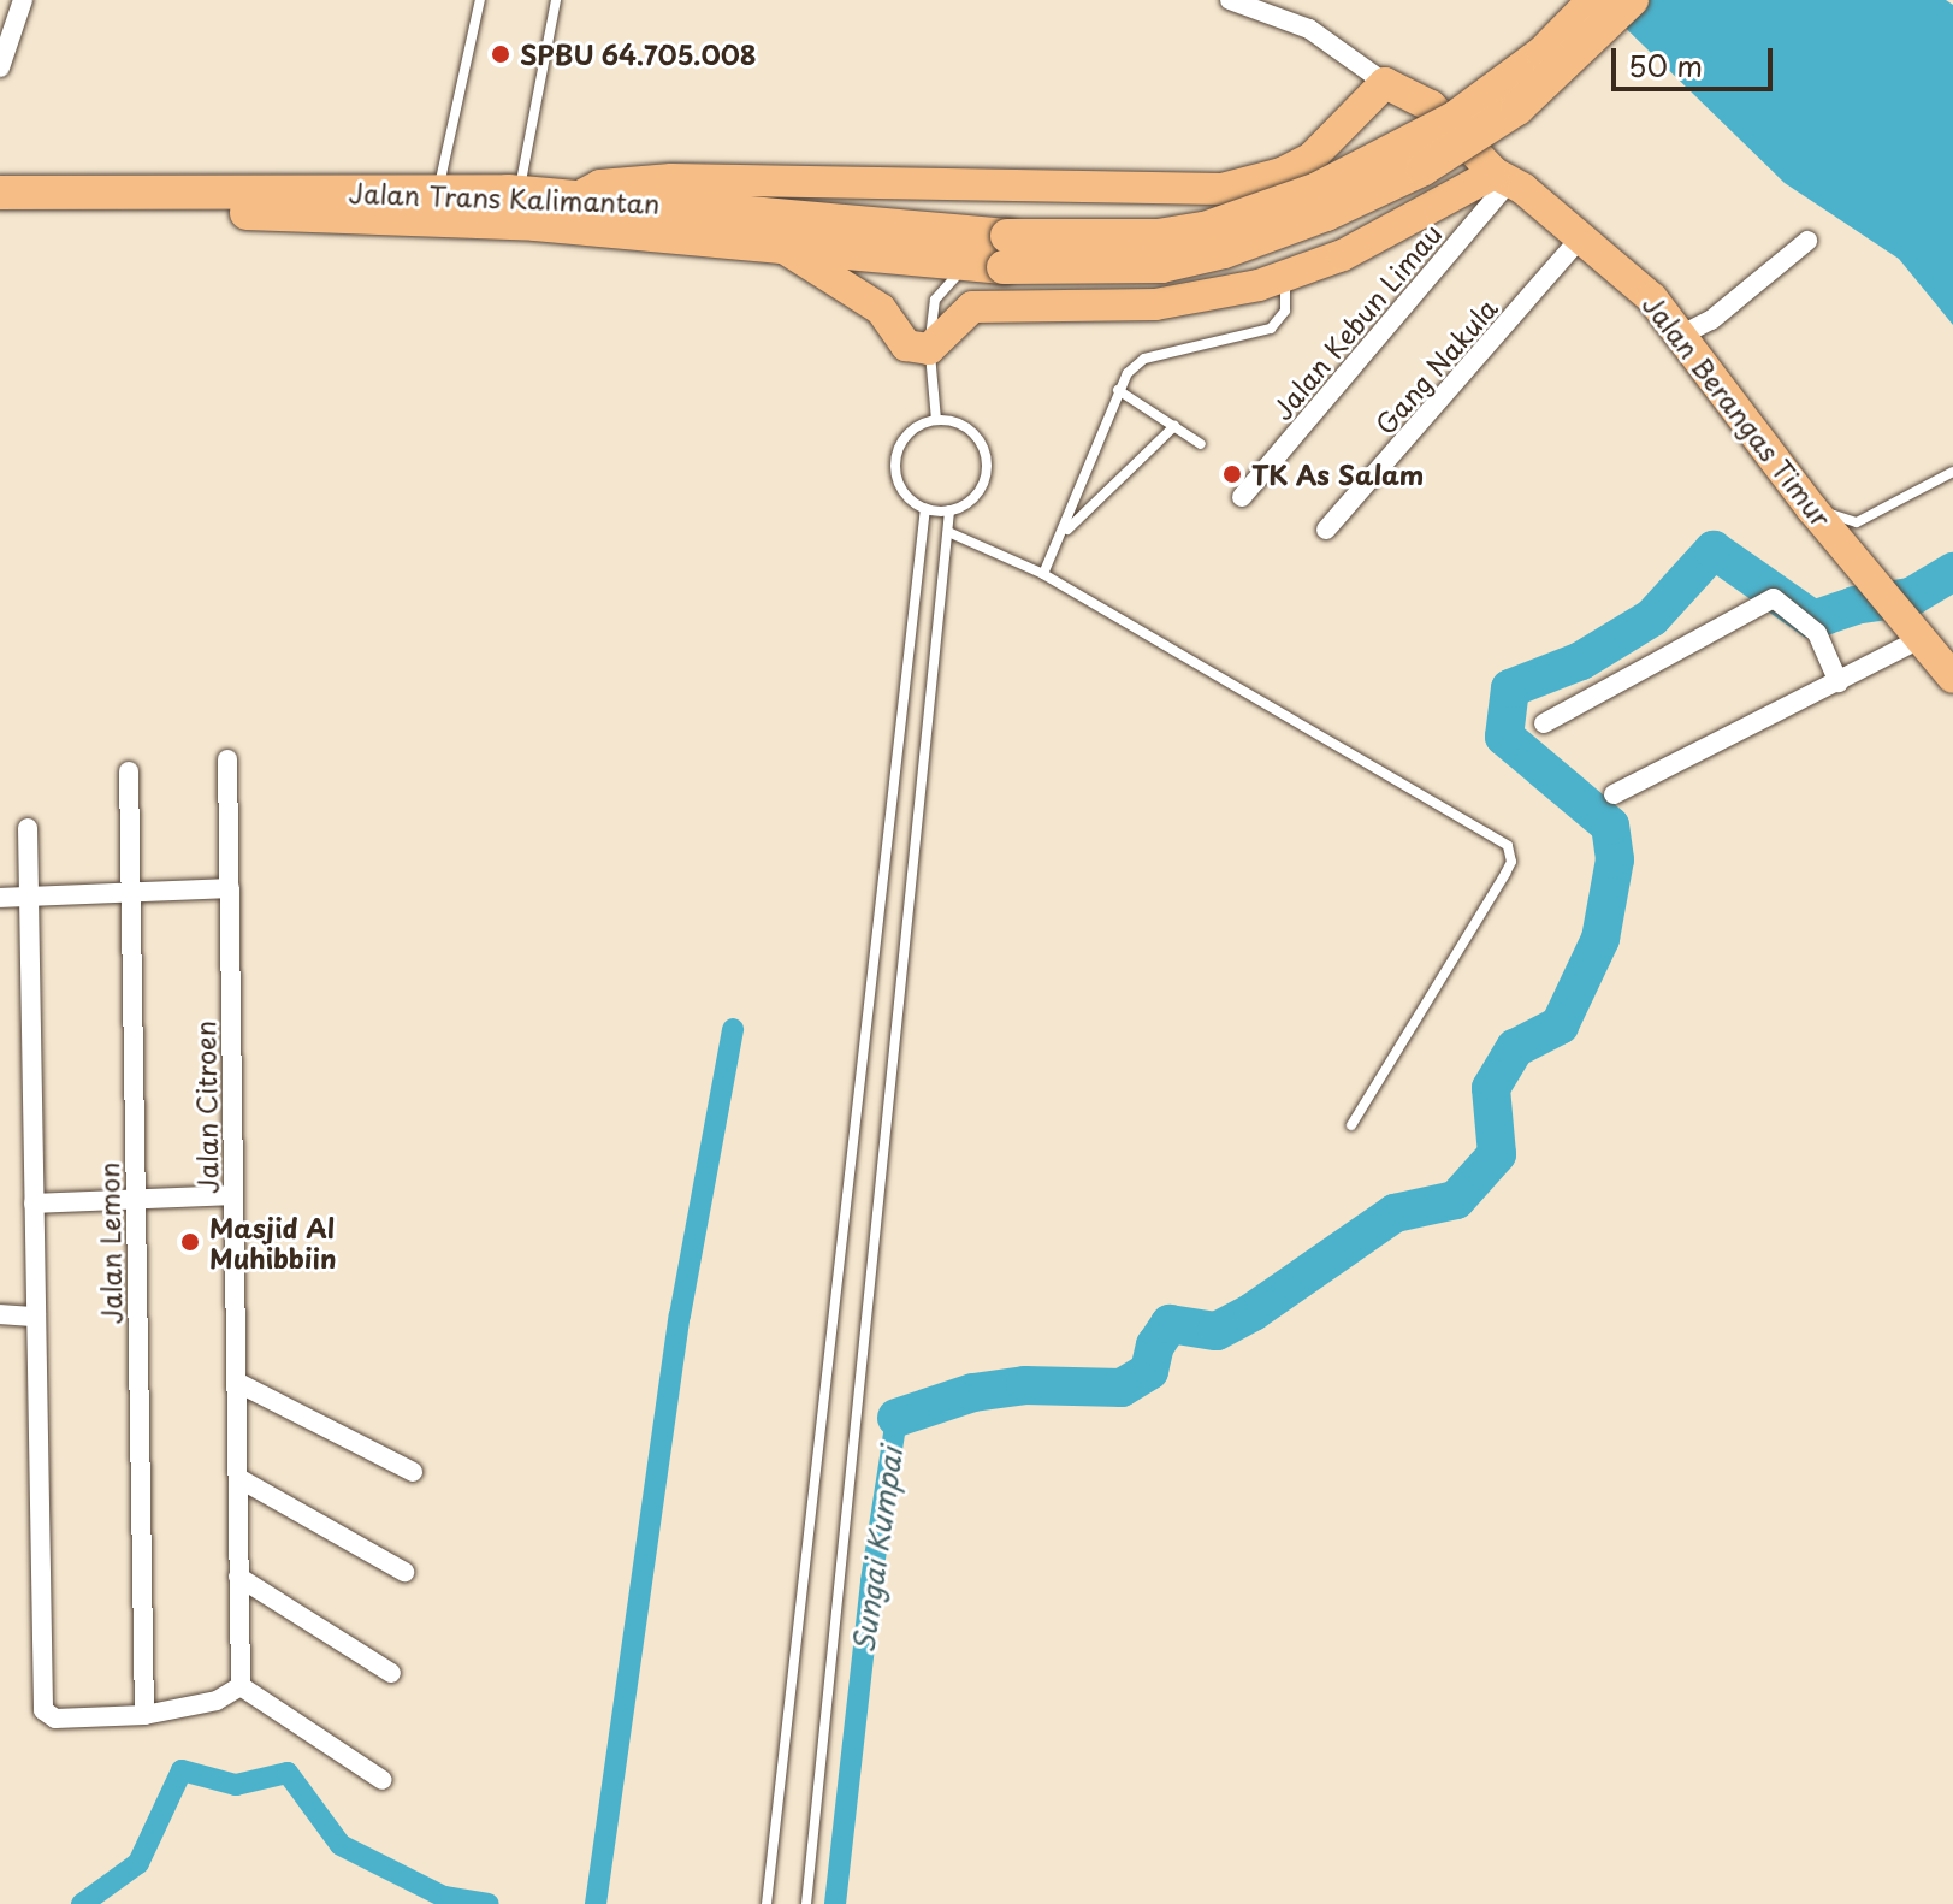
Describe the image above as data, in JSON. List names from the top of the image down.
{
  "streets": {
    "highway": ["Jalan Trans Kalimantan"],
    "main road": ["Jalan Berangas Timur"],
    "street": [
      "Jalan Kebun Limau",
      "Gang Nakula",
      "Jalan Citroen",
      "Jalan Lemon"
    ]
  },
  "crossings": [
    ["Jalan Kebun Limau", "Jalan Berangas Timur"],
    ["Gang Nakula", "Jalan Berangas Timur"]
  ],
  "water": ["Sungai Kumpai"],
  "places": ["SPBU 64.705.008", "TK As Salam", "Masjid Al Muhibbiin"],
  "scale_bar": "50 m"
}
